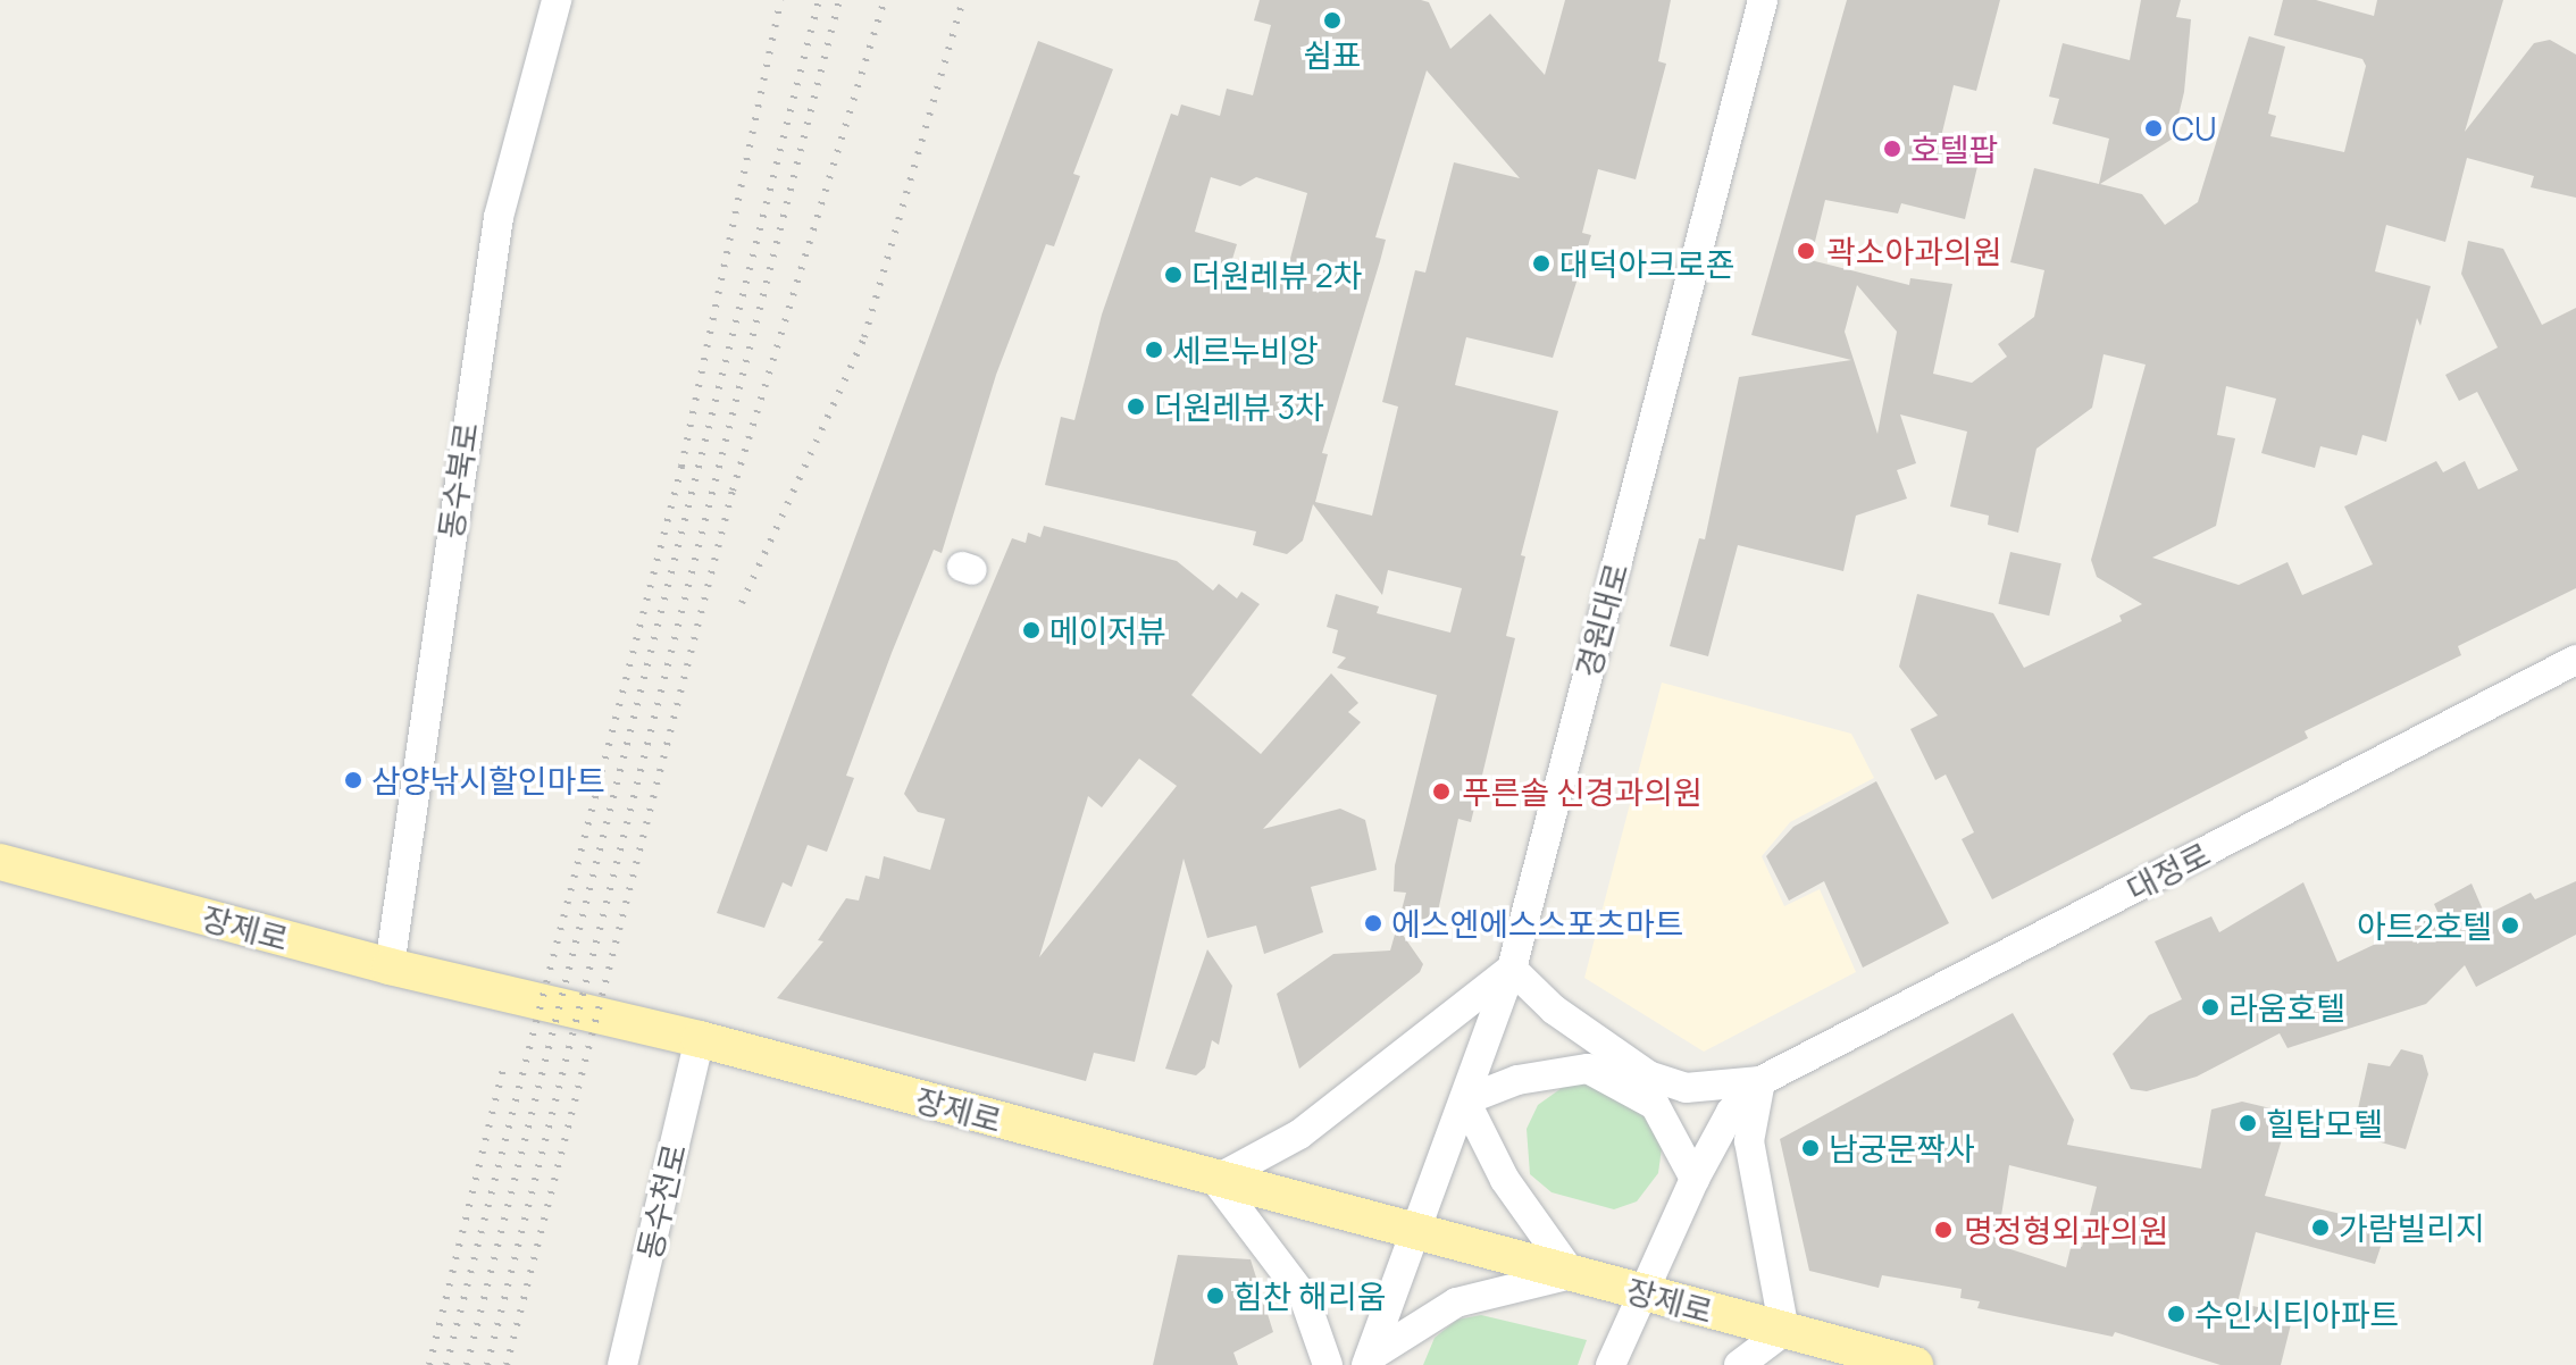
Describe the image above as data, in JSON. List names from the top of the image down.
{
  "streets": {
    "main road": ["장제로"],
    "street": [
      "동수북로",
      "경원대로",
      "대정로",
      "동수천로"
    ]
  },
  "crossings": [
    ["동수북로", "장제로"],
    ["경원대로", "장제로"],
    ["장제로", "동수천로"]
  ],
  "places": [
    "쉼표",
    "CU",
    "호텔팝",
    "곽소아과의원",
    "대덕아크로죤",
    "더원레뷰 2차",
    "세르누비앙",
    "더원레뷰 3차",
    "메이저뷰",
    "삼양낚시할인마트",
    "푸른솔 신경과의원",
    "에스엔에스스포츠마트",
    "아트2호텔",
    "라움호텔",
    "힐탑모텔",
    "남궁문짝사",
    "가람빌리지",
    "명정형외과의원",
    "힘찬 해리움",
    "수인시티아파트"
  ]
}
